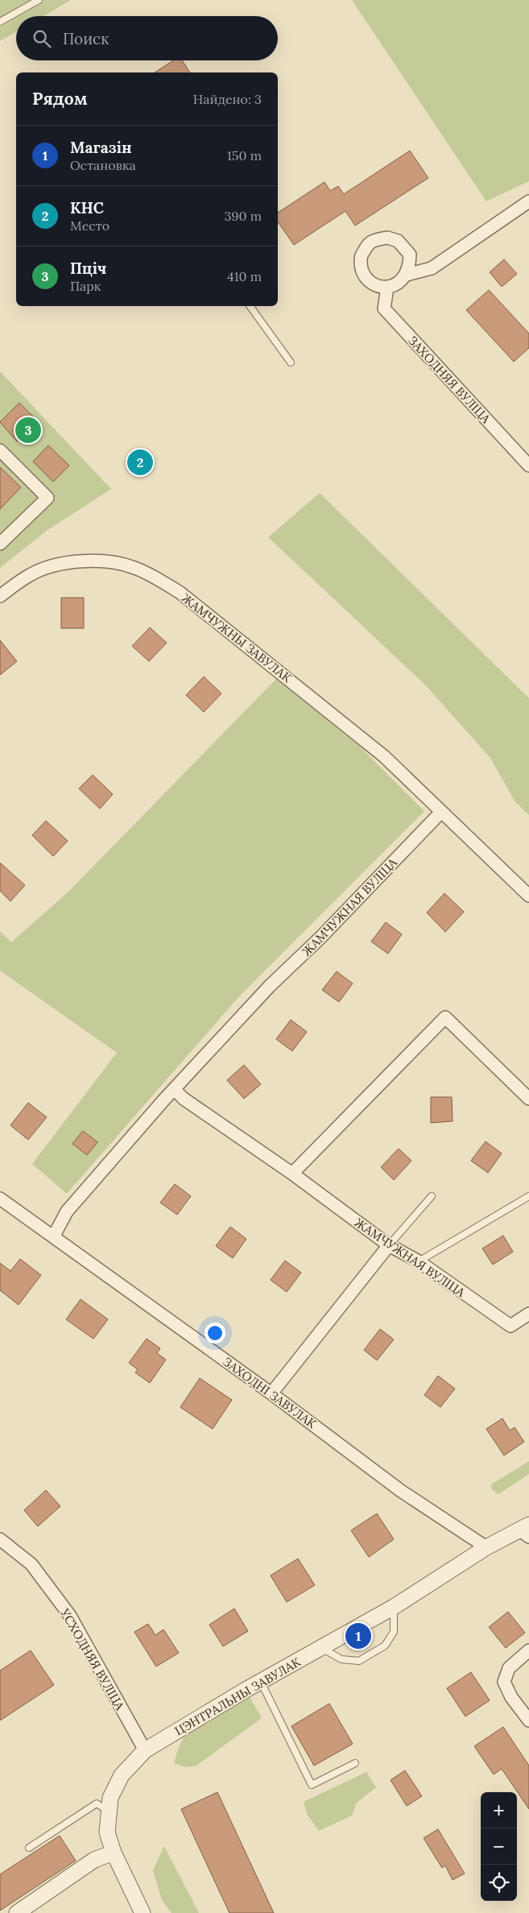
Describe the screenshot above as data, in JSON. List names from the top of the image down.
{
  "streets": {
    "street": [
      "ЗАХОДНЯЯ ВУЛІЦА",
      "ЖАМЧУЖНЫ ЗАВУЛАК",
      "ЖАМЧУЖНАЯ ВУЛІЦА",
      "ЗАХОДНІ ЗАВУЛАК",
      "УСХОДНЯЯ ВУЛІЦА",
      "ЦЭНТРАЛЬНЫ ЗАВУЛАК"
    ]
  },
  "crossings": [
    ["ЖАМЧУЖНЫ ЗАВУЛАК", "ЖАМЧУЖНАЯ ВУЛІЦА"],
    ["ЖАМЧУЖНАЯ ВУЛІЦА", "ЗАХОДНІ ЗАВУЛАК"],
    ["ЗАХОДНІ ЗАВУЛАК", "ЦЭНТРАЛЬНЫ ЗАВУЛАК"],
    ["УСХОДНЯЯ ВУЛІЦА", "ЦЭНТРАЛЬНЫ ЗАВУЛАК"]
  ],
  "page": {
    "search": "Поиск",
    "heading": ["Рядом", "Найдено: 3"],
    "list": [
      {
        "mark": "1",
        "name": "Магазін",
        "note": "Остановка",
        "value": "150 m"
      },
      {
        "mark": "2",
        "name": "КНС",
        "note": "Место",
        "value": "390 m"
      },
      {
        "mark": "3",
        "name": "Пціч",
        "note": "Парк",
        "value": "410 m"
      }
    ],
    "pins": ["3", "2", "1"],
    "map_buttons": ["+", "−"]
  }
}
